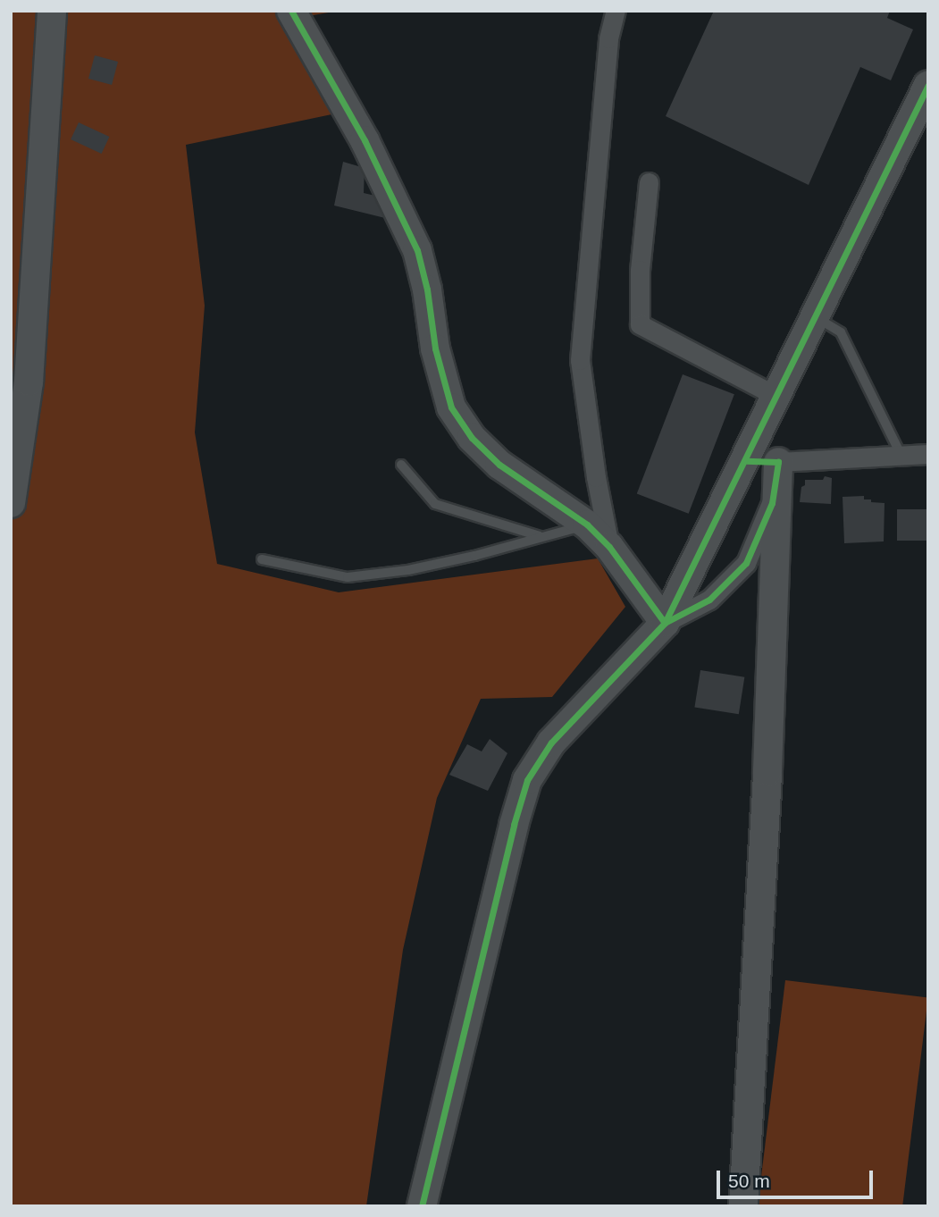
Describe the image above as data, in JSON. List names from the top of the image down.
{
  "scale_bar": "50 m"
}
